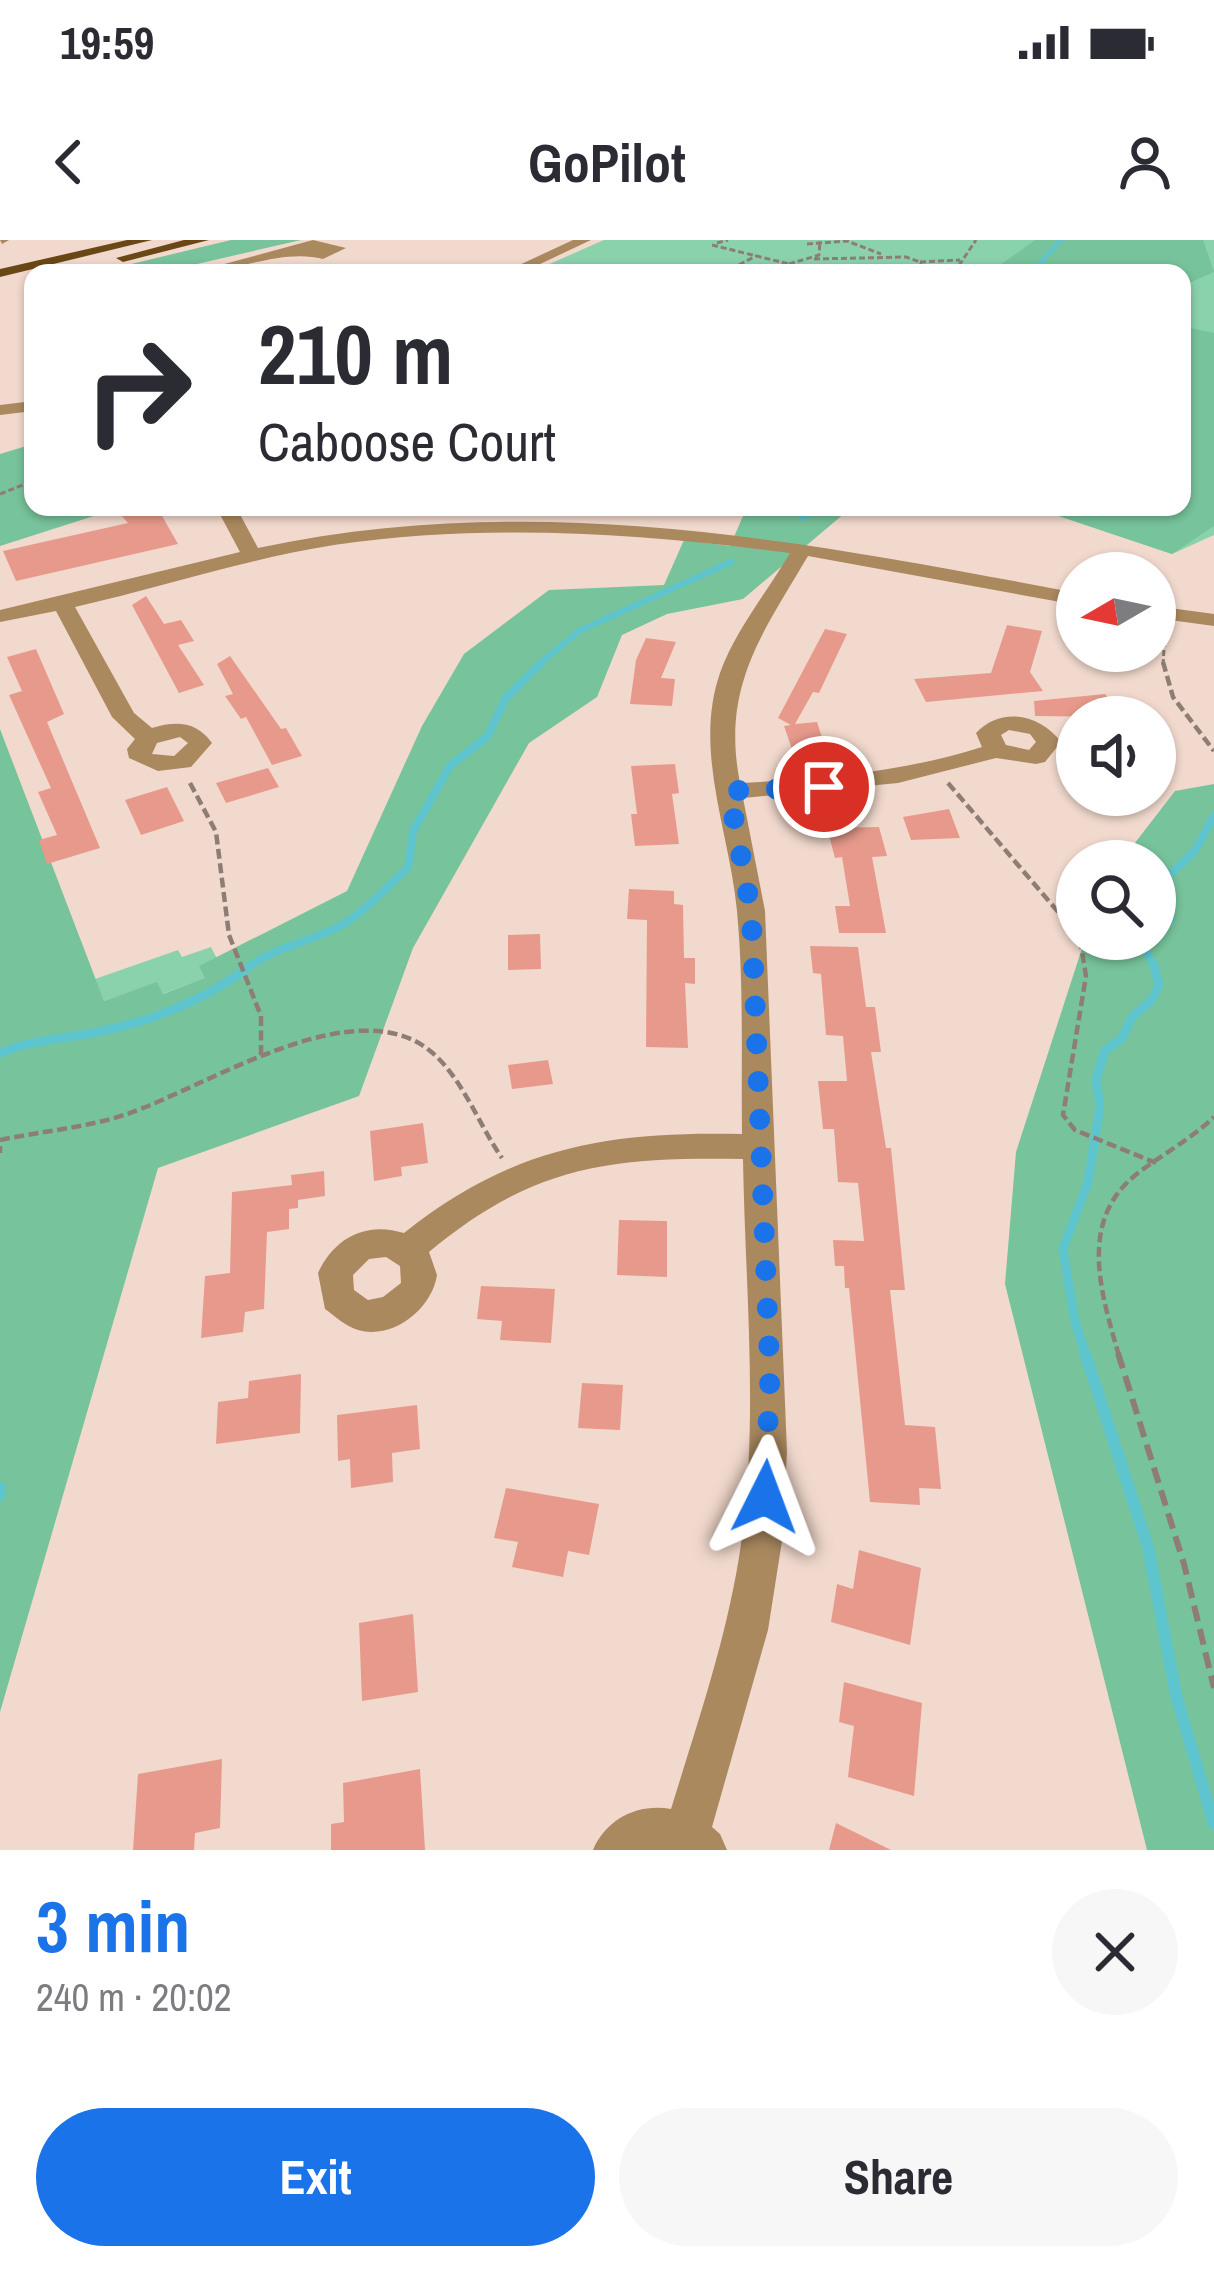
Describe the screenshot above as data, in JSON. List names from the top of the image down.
{
  "north": "left",
  "page": {
    "status": "19:59",
    "header": "GoPilot",
    "turn": ["210 m", "Caboose Court"],
    "heading": ["3 min", "240 m · 20:02"],
    "buttons": ["Exit", "Share"]
  }
}
